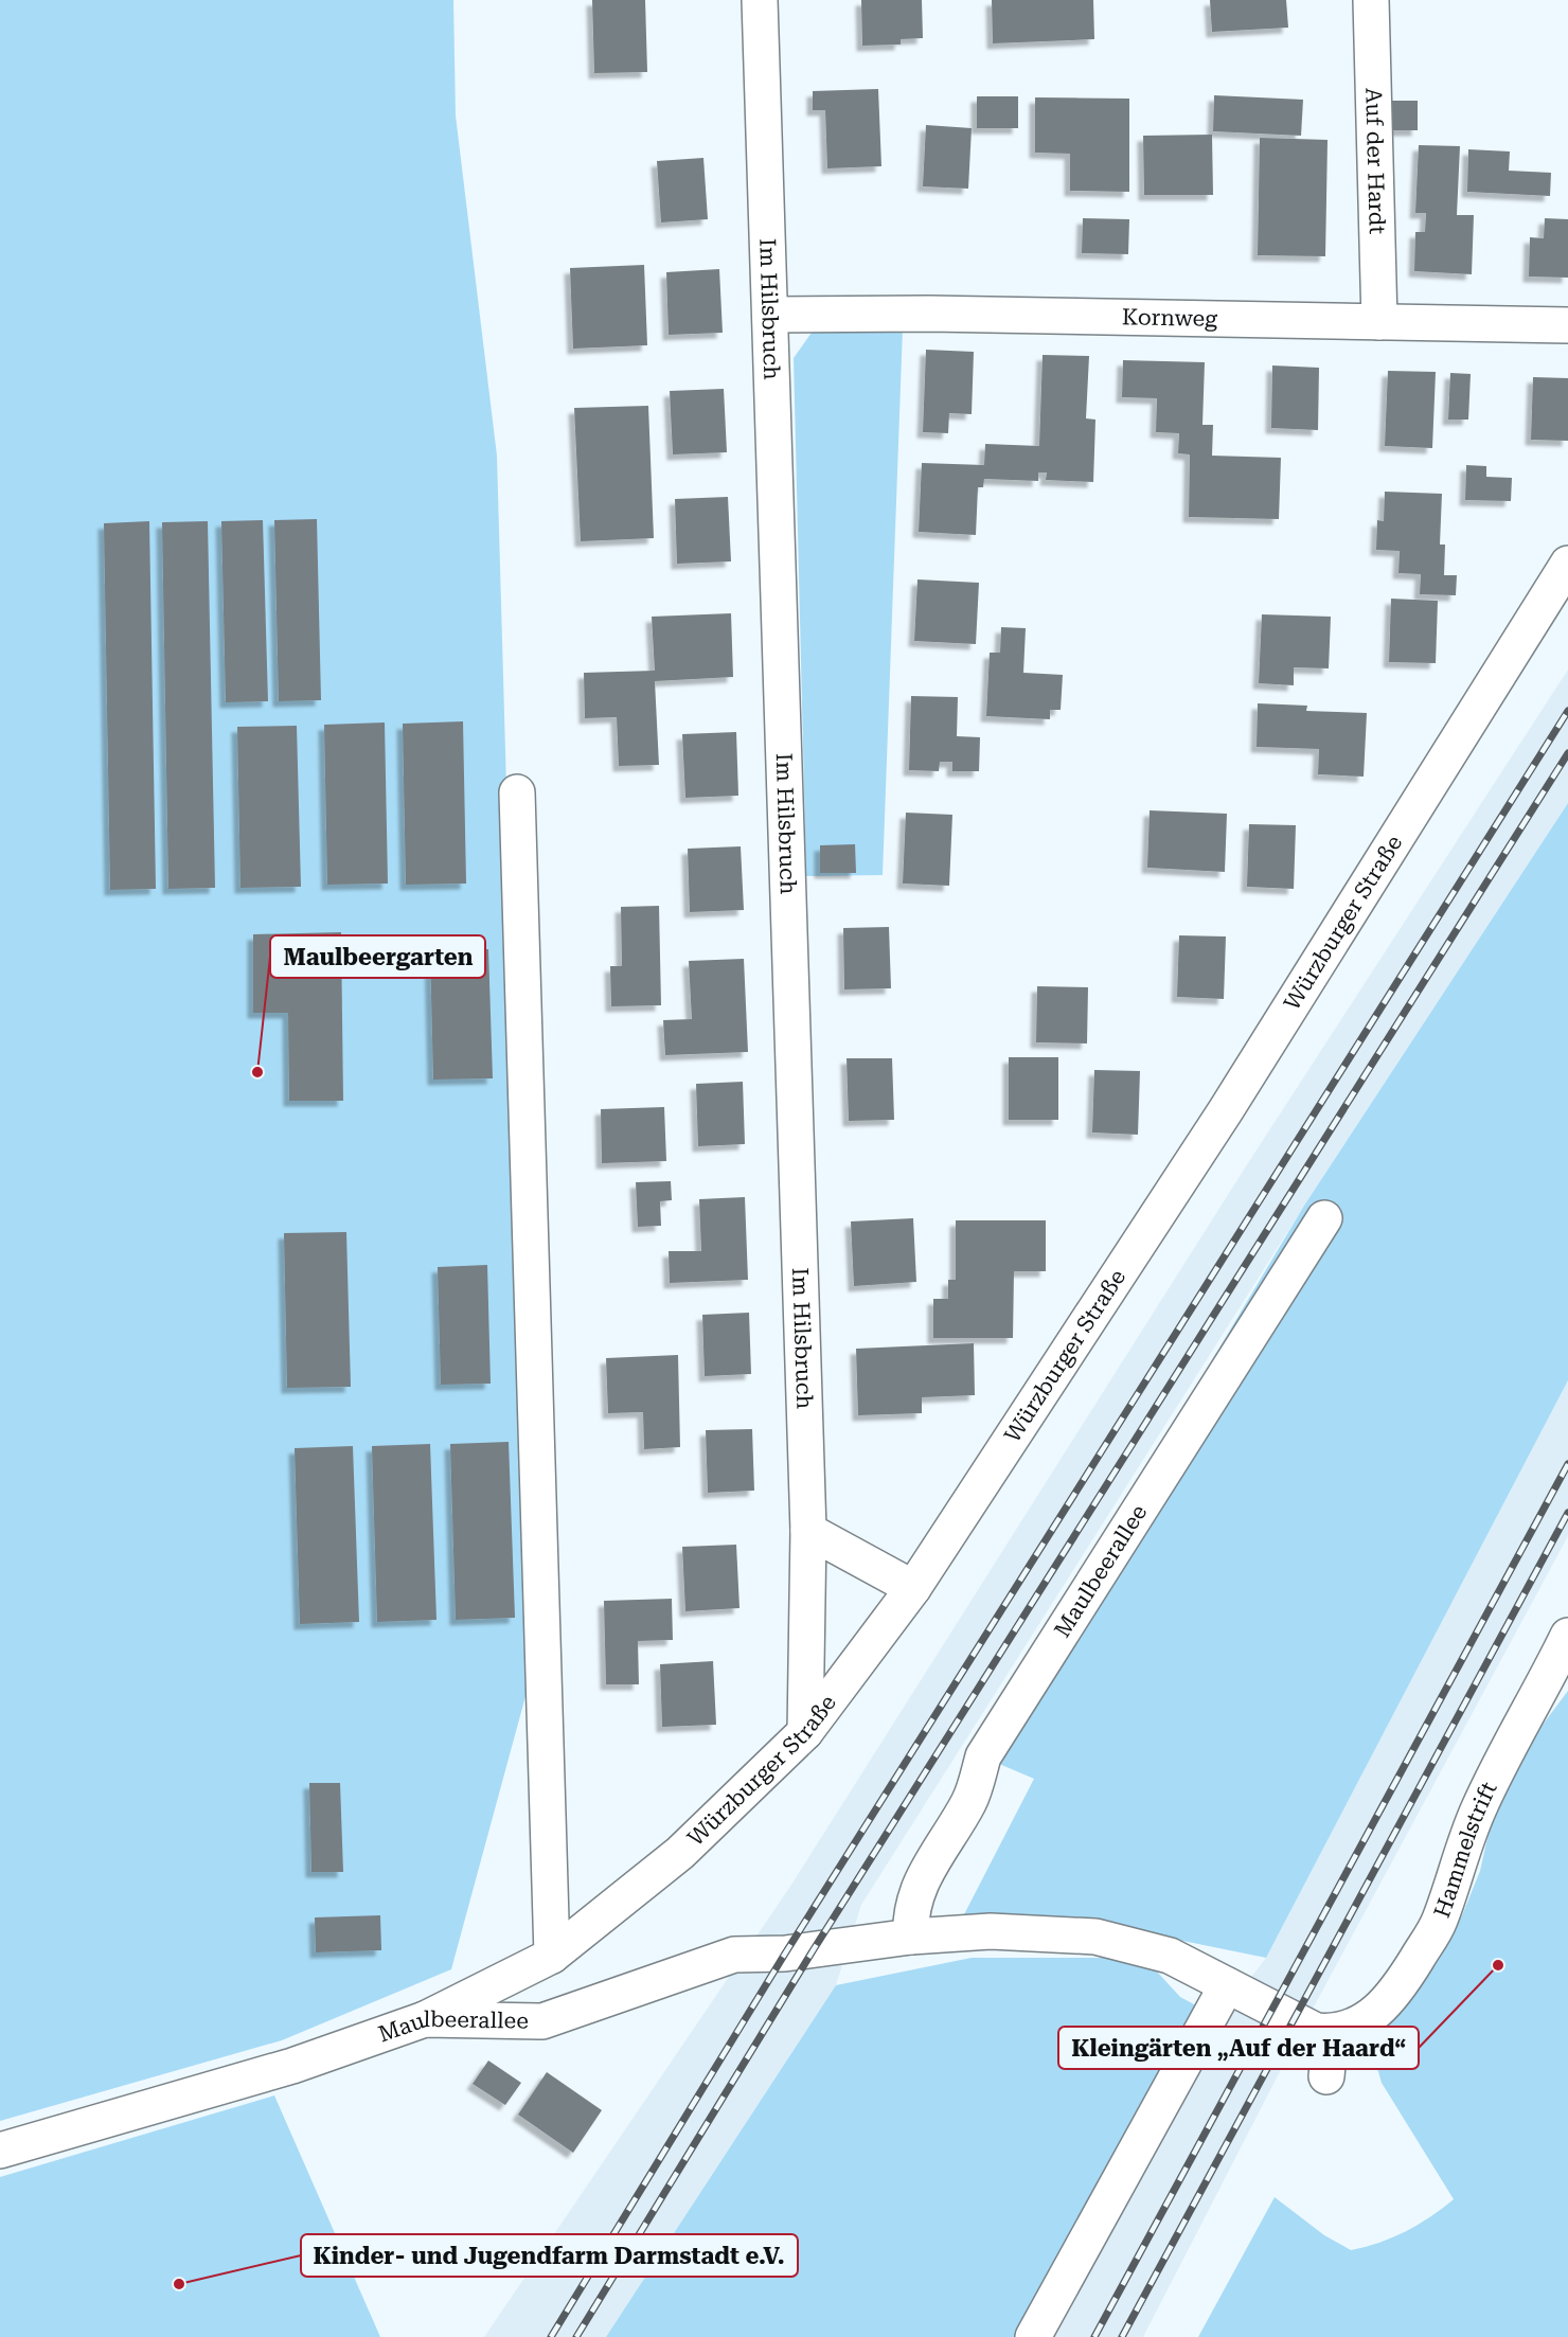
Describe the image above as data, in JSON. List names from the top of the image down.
{
  "streets": {
    "street": [
      "Auf der Hardt",
      "Im Hilsbruch",
      "Kornweg",
      "Würzburger Straße",
      "Maulbeerallee",
      "Hammelstrift"
    ]
  },
  "crossings": [
    ["Auf der Hardt", "Kornweg"],
    ["Im Hilsbruch", "Kornweg"],
    ["Im Hilsbruch", "Würzburger Straße"],
    ["Würzburger Straße", "Maulbeerallee"],
    ["Maulbeerallee", "Hammelstrift"]
  ],
  "places": ["Maulbeergarten", "Kleingärten „Auf der Haard“", "Kinder- und Jugendfarm Darmstadt e.V."]
}
